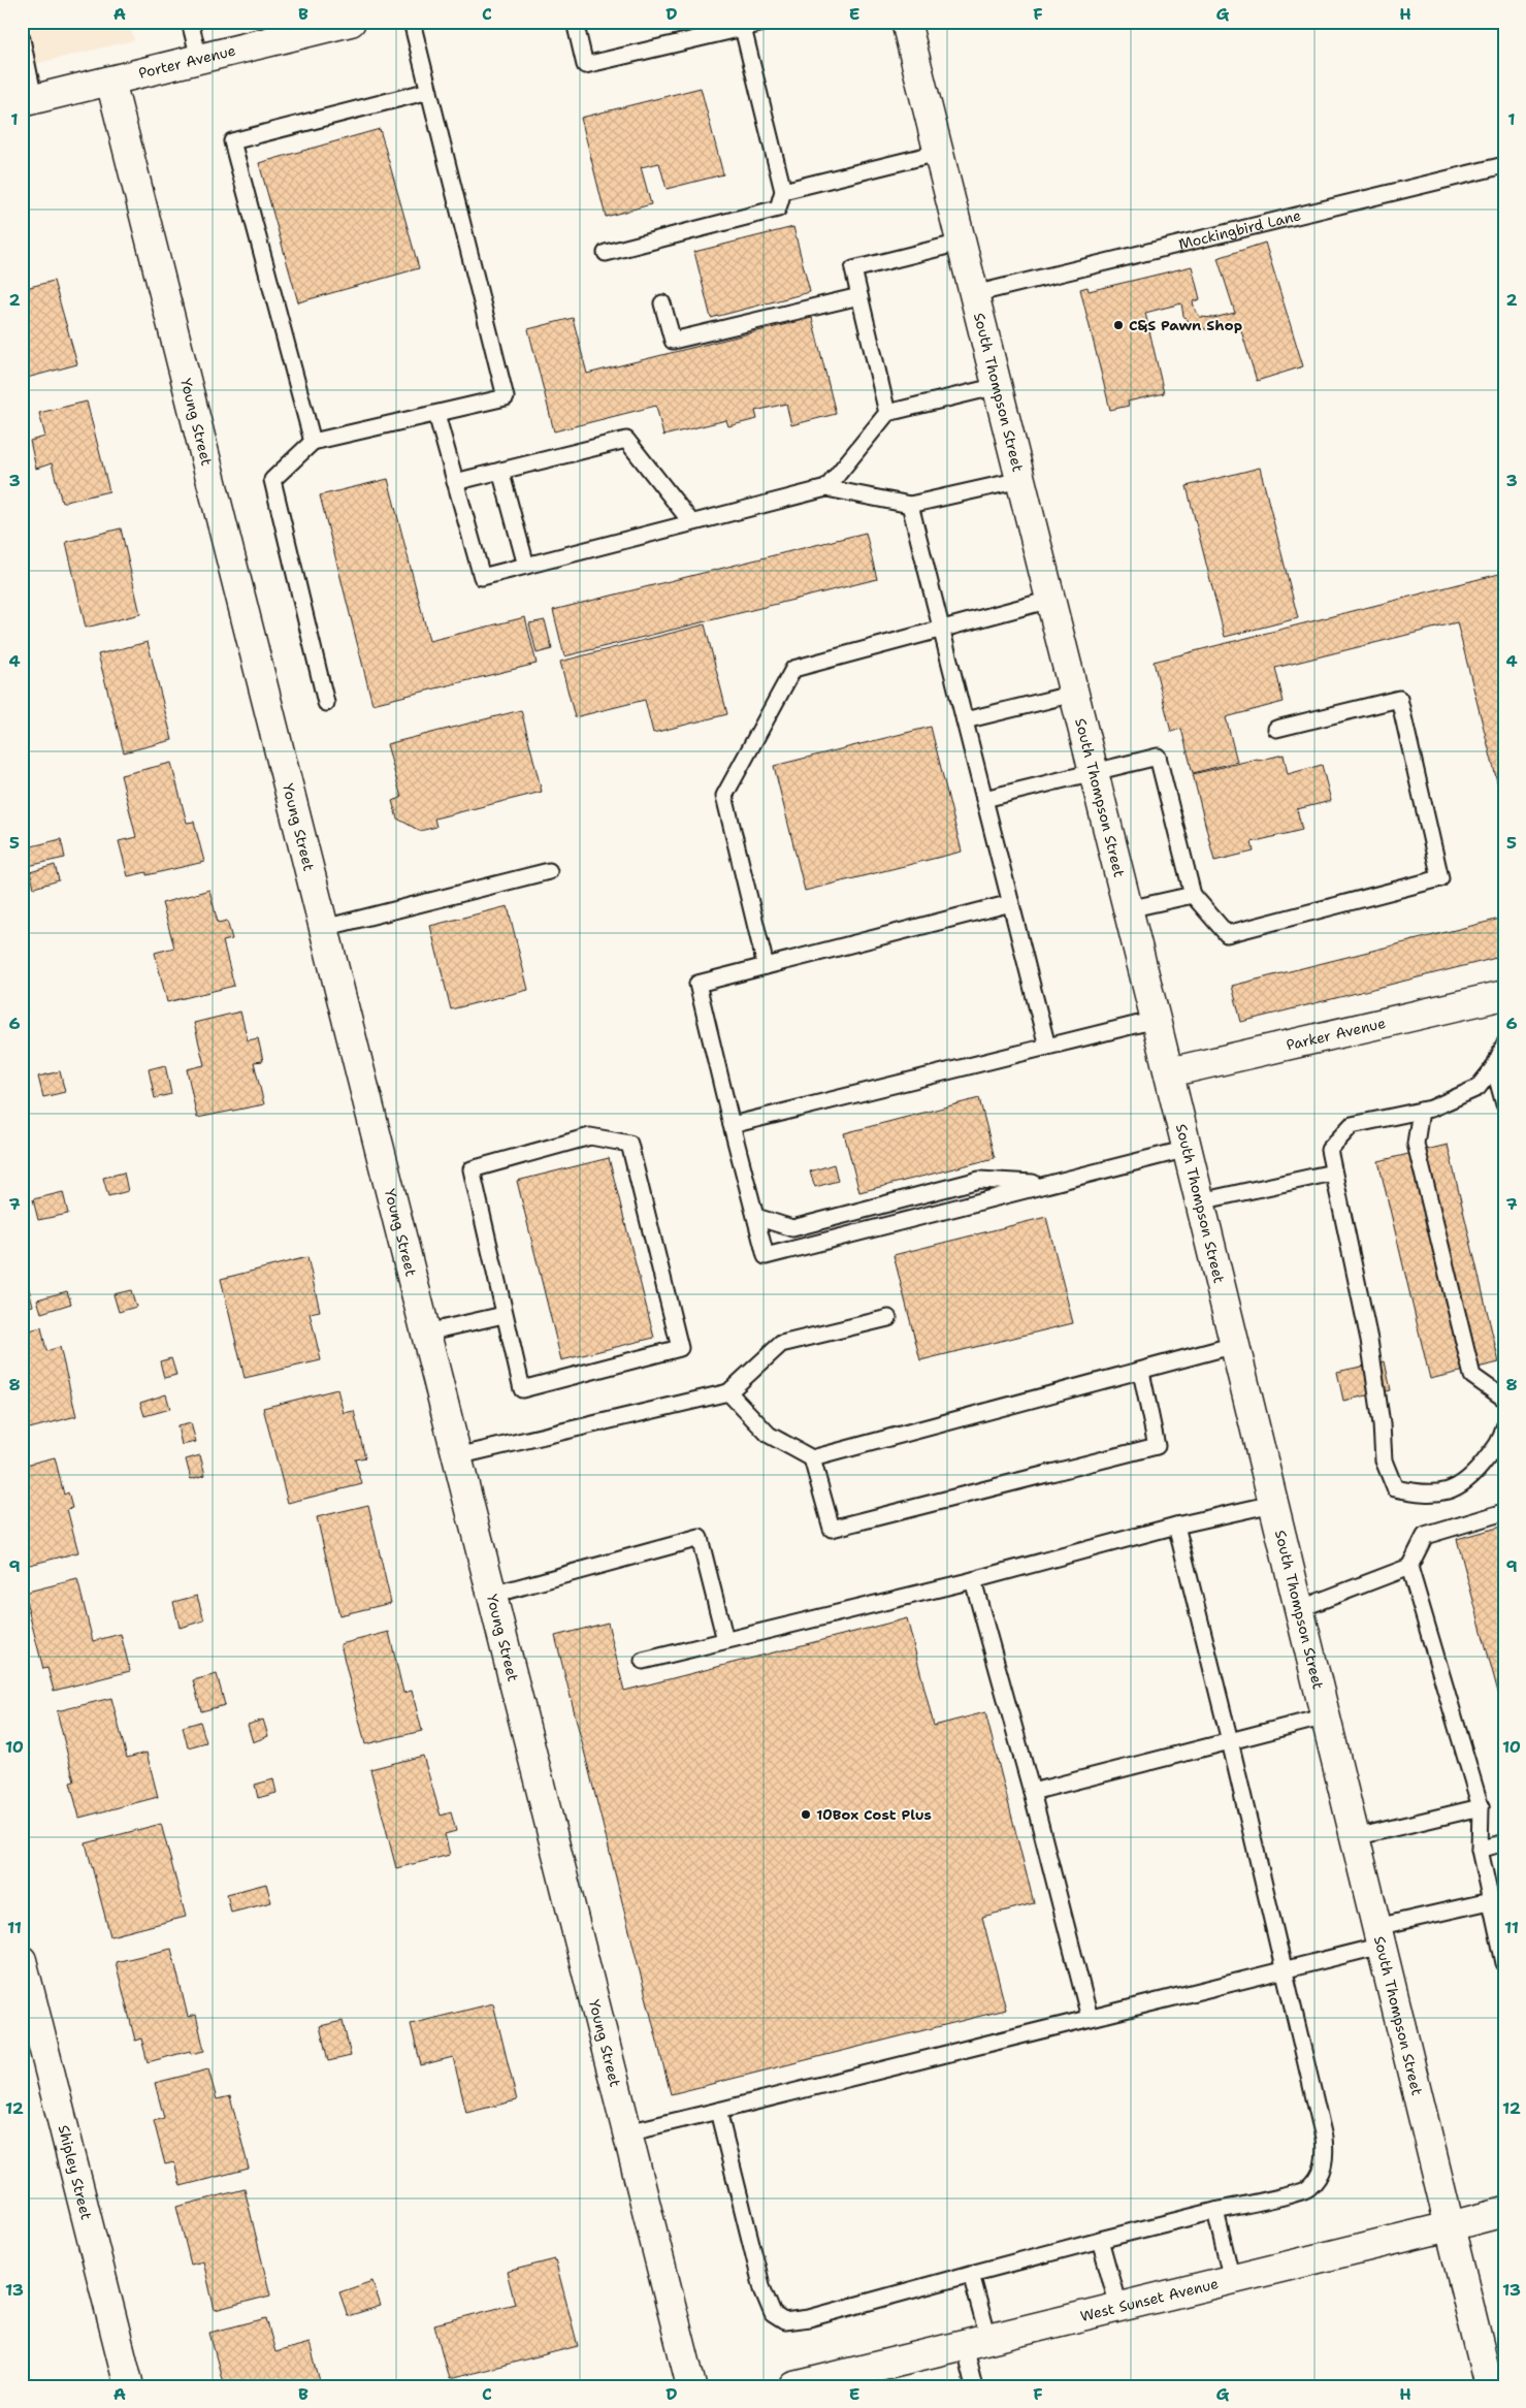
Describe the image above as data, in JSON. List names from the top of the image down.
{
  "streets": {
    "main road": [
      "Porter Avenue",
      "South Thompson Street",
      "Young Street",
      "Parker Avenue",
      "Shipley Street",
      "West Sunset Avenue"
    ],
    "lane": ["Mockingbird Lane"]
  },
  "crossings": [
    ["Porter Avenue", "Young Street"],
    ["Mockingbird Lane", "South Thompson Street"],
    ["South Thompson Street", "Parker Avenue"],
    ["South Thompson Street", "West Sunset Avenue"]
  ],
  "places": ["C&S Pawn Shop", "10Box Cost Plus"],
  "grid": {
    "columns": [
      "A",
      "B",
      "C",
      "D",
      "E",
      "F",
      "G",
      "H"
    ],
    "rows": [
      "1",
      "2",
      "3",
      "4",
      "5",
      "6",
      "7",
      "8",
      "9",
      "10",
      "11",
      "12",
      "13"
    ]
  }
}
